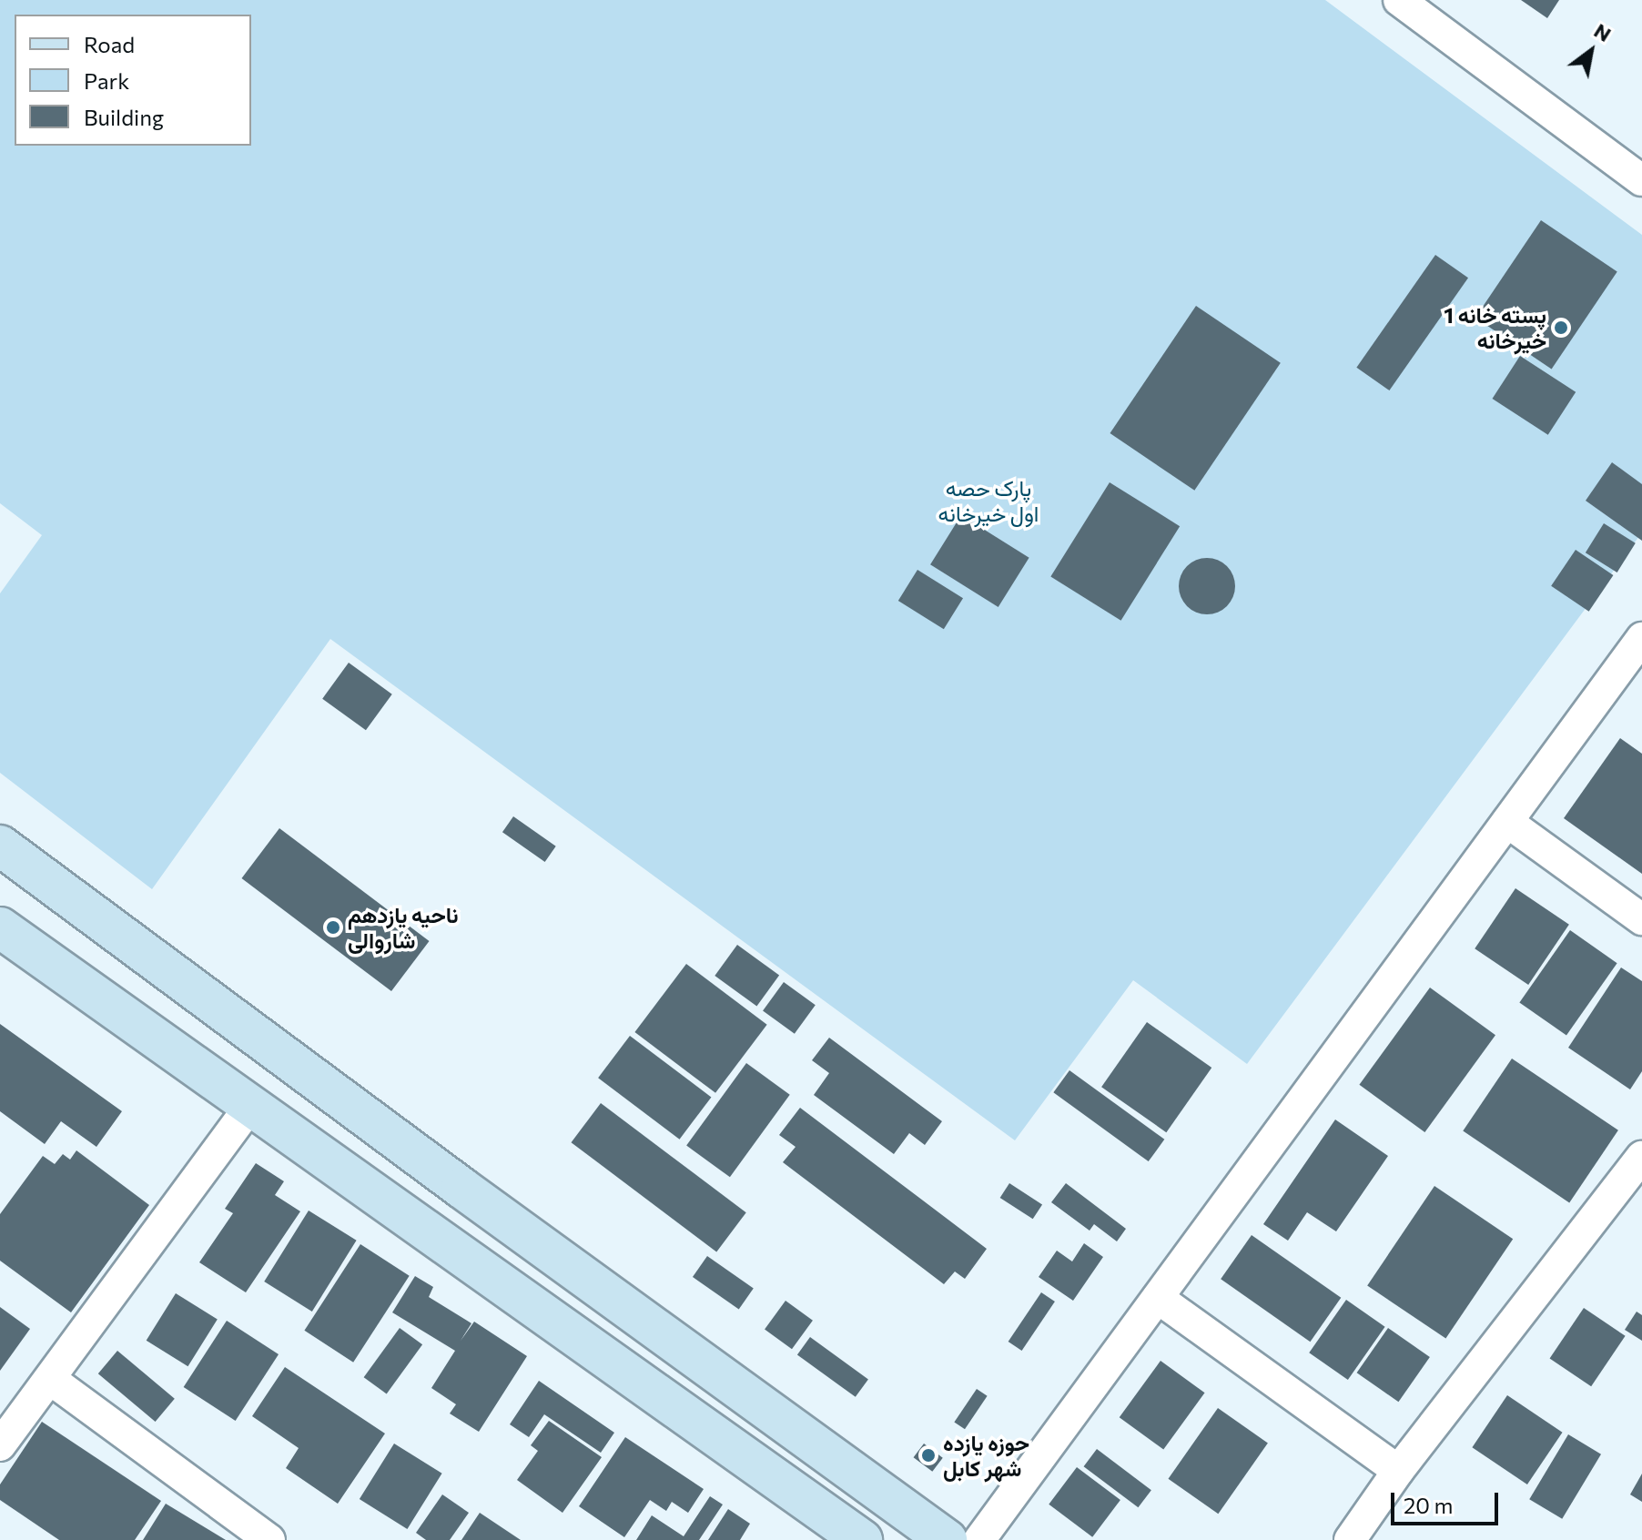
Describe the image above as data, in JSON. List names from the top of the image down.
{
  "parks": ["پارک حصه اول خیرخانه"],
  "places": ["1 پسته خانه خیرخانه", "ناحیه یازدهم شاروالی", "حوزه یازده شهر کابل"],
  "legend": ["Road", "Park", "Building"],
  "scale_bar": "20 m",
  "north": "top right"
}
